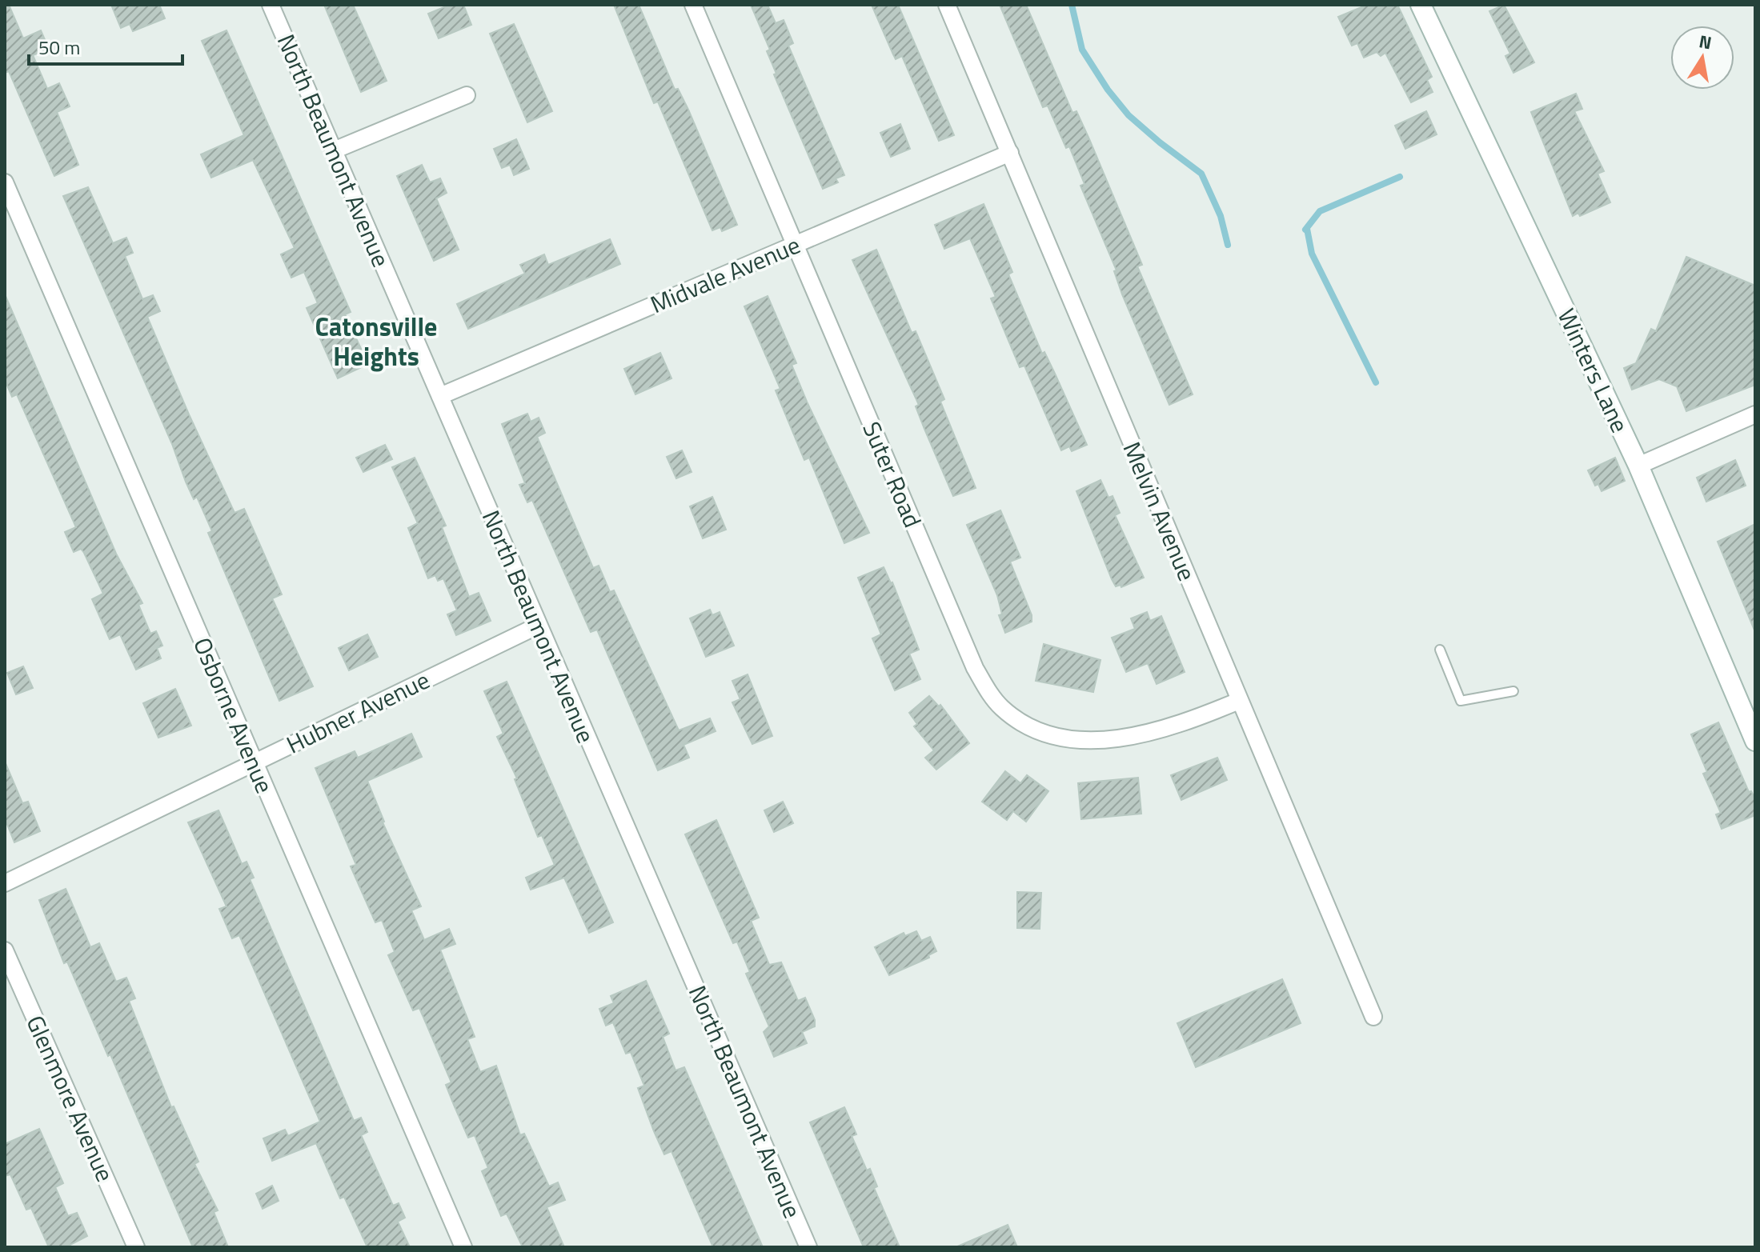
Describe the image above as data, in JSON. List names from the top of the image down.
{
  "streets": {
    "street": [
      "North Beaumont Avenue",
      "Midvale Avenue",
      "Winters Lane",
      "Suter Road",
      "Melvin Avenue",
      "Hubner Avenue",
      "Osborne Avenue",
      "Glenmore Avenue"
    ]
  },
  "crossings": [
    ["North Beaumont Avenue", "Midvale Avenue"],
    ["North Beaumont Avenue", "Hubner Avenue"],
    ["Midvale Avenue", "Suter Road"],
    ["Midvale Avenue", "Melvin Avenue"],
    ["Suter Road", "Melvin Avenue"],
    ["Hubner Avenue", "Osborne Avenue"]
  ],
  "districts": ["Catonsville Heights"],
  "scale_bar": "50 m",
  "north": "top"
}
